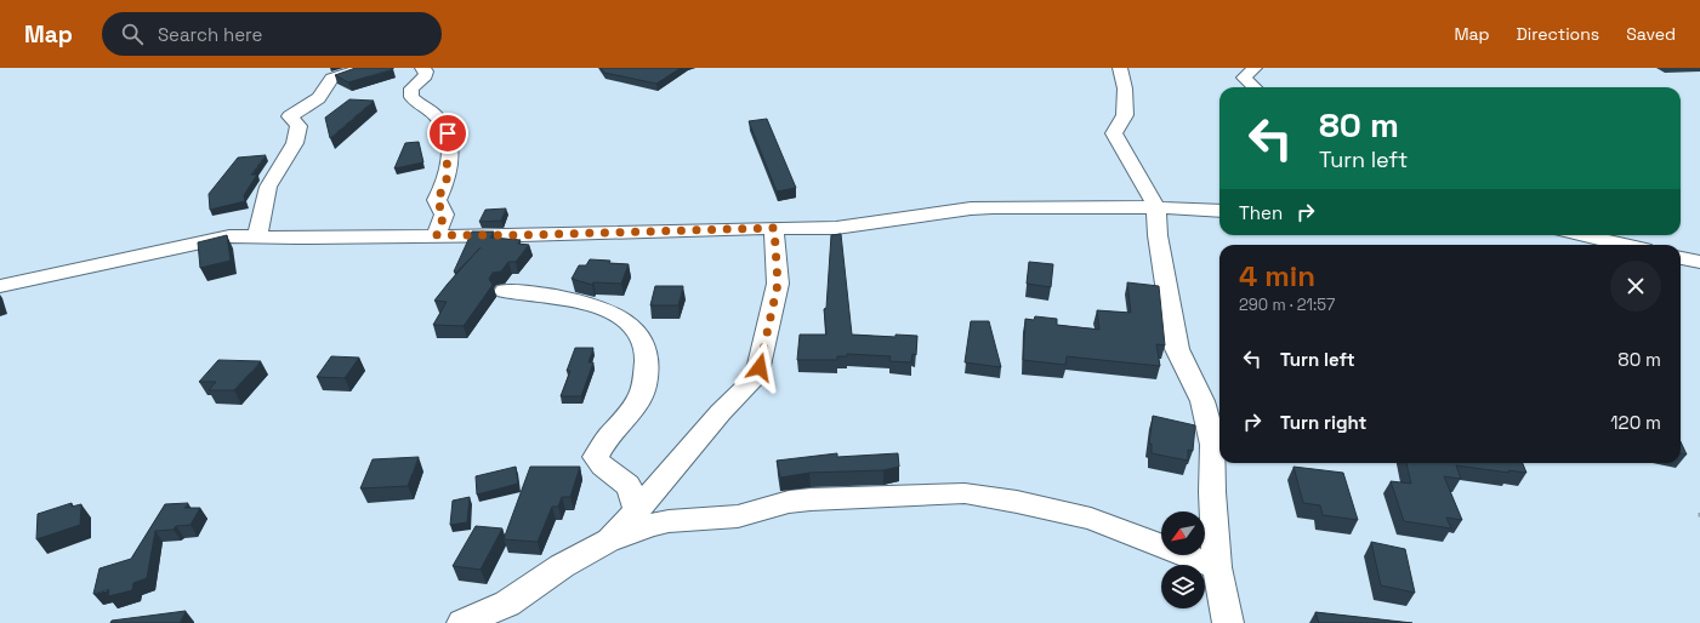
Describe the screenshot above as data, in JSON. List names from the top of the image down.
{
  "north": "bottom left",
  "page": {
    "header": "Map",
    "search": "Search here",
    "nav": ["Map", "Directions", "Saved"],
    "turn": ["80 m", "Turn left"],
    "then": "Then",
    "heading": ["4 min", "290 m · 21:57"],
    "list": [
      {
        "name": "Turn left",
        "value": "80 m"
      },
      {
        "name": "Turn right",
        "value": "120 m"
      }
    ]
  }
}
